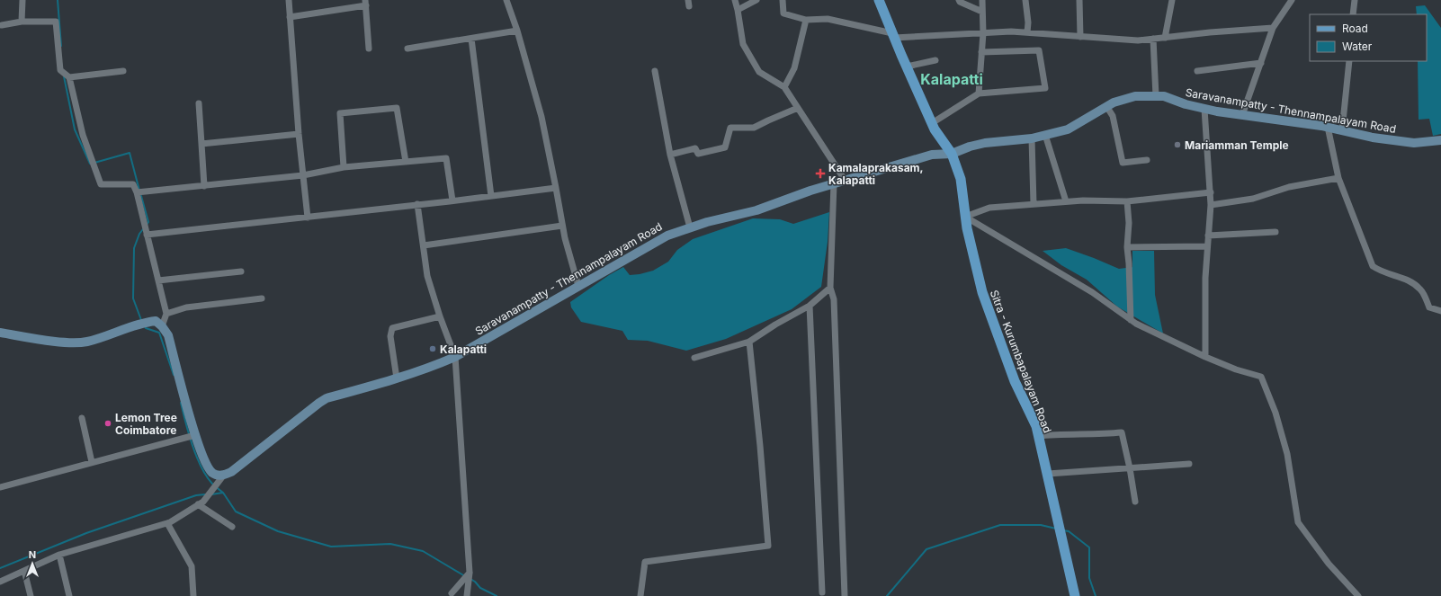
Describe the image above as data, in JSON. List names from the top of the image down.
{
  "streets": {
    "main road": ["Saravanampatty - Thennampalayam Road", "Sitra - Kurumbapalayam Road"]
  },
  "crossings": [
    ["Saravanampatty - Thennampalayam Road", "Sitra - Kurumbapalayam Road"]
  ],
  "districts": ["Kalapatti"],
  "places": {
    "other": ["Mariamman Temple", "Kalapatti", "Lemon Tree Coimbatore"],
    "health": ["Kamalaprakasam, Kalapatti"]
  },
  "legend": ["Road", "Water"],
  "north": "top"
}
